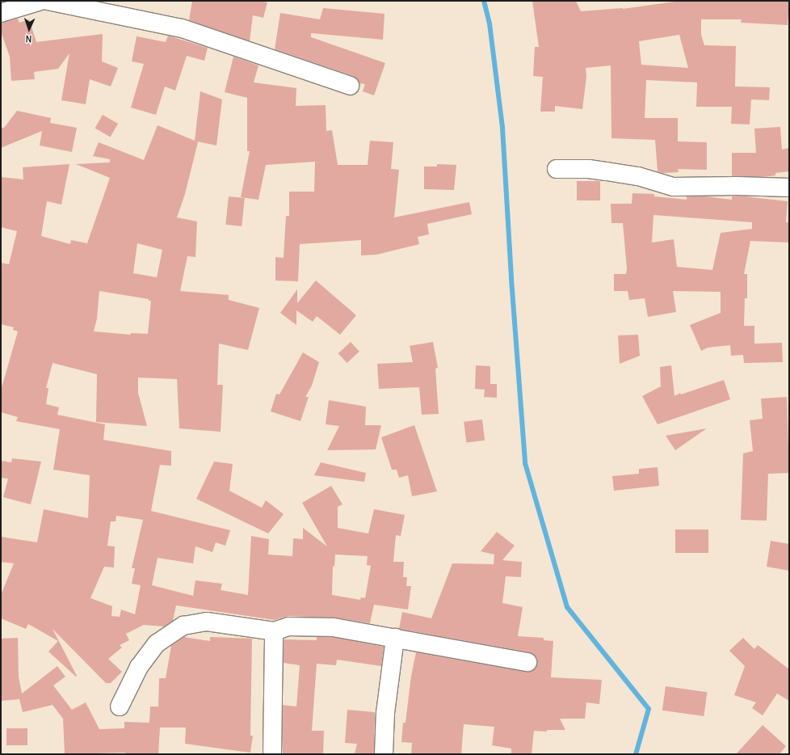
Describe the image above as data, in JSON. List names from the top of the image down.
{
  "north": "bottom"
}
